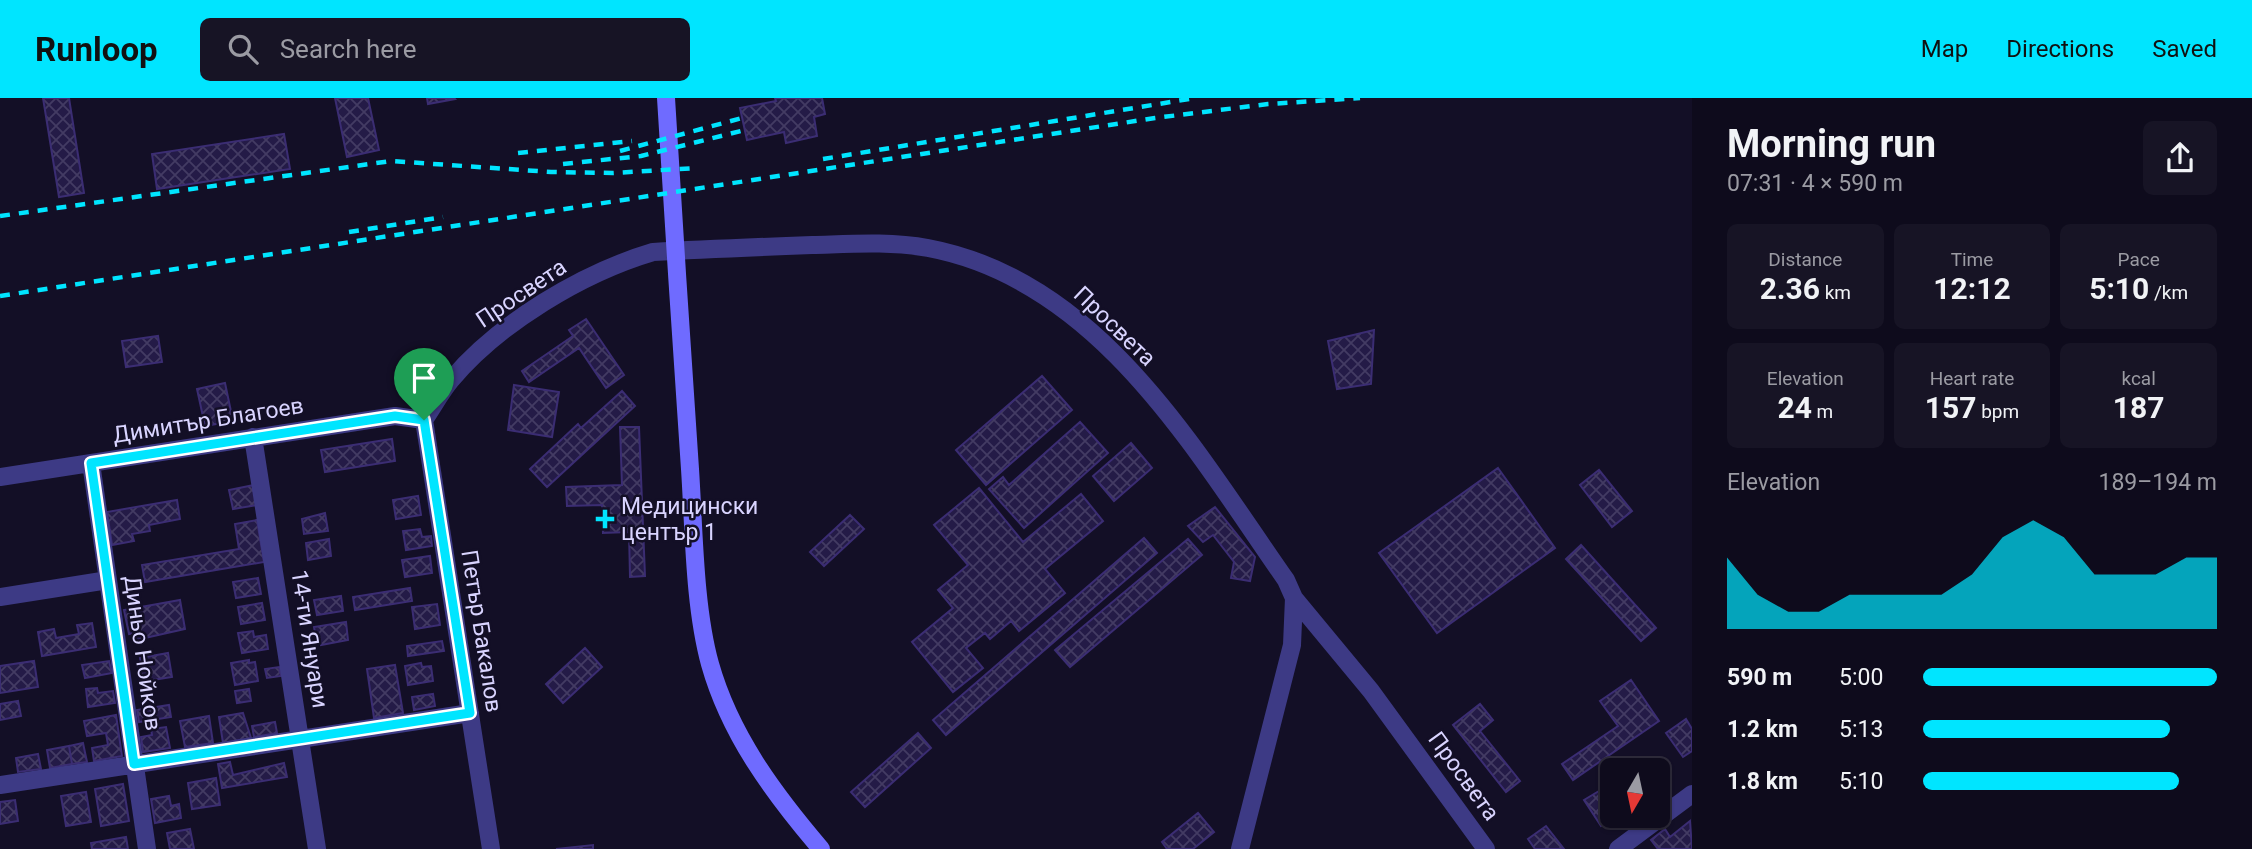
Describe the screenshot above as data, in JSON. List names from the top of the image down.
{
  "streets": {
    "street": [
      "Просвета",
      "Димитър Благоев",
      "Петър Бакалов",
      "14-ти Януари",
      "Диньо Нойков"
    ]
  },
  "crossings": [
    ["Просвета", "Димитър Благоев"],
    ["Просвета", "Петър Бакалов"],
    ["Димитър Благоев", "Петър Бакалов"],
    ["Димитър Благоев", "14-ти Януари"],
    ["Димитър Благоев", "Диньо Нойков"]
  ],
  "places": {
    "health": ["Медицински център 1"]
  },
  "north": "bottom",
  "page": {
    "header": "Runloop",
    "search": "Search here",
    "nav": ["Map", "Directions", "Saved"],
    "heading": ["Morning run", "07:31 · 4 × 590 m"],
    "stats": [
      ["Distance", "2.36 km"],
      ["Time", "12:12"],
      ["Pace", "5:10 /km"],
      ["Elevation", "24 m"],
      ["Heart rate", "157 bpm"],
      ["kcal", "187"]
    ],
    "chart": ["Elevation", "189–194 m"],
    "list": [
      {
        "name": "590 m",
        "note": "5:00"
      },
      {
        "name": "1.2 km",
        "note": "5:13"
      },
      {
        "name": "1.8 km",
        "note": "5:10"
      }
    ]
  }
}
